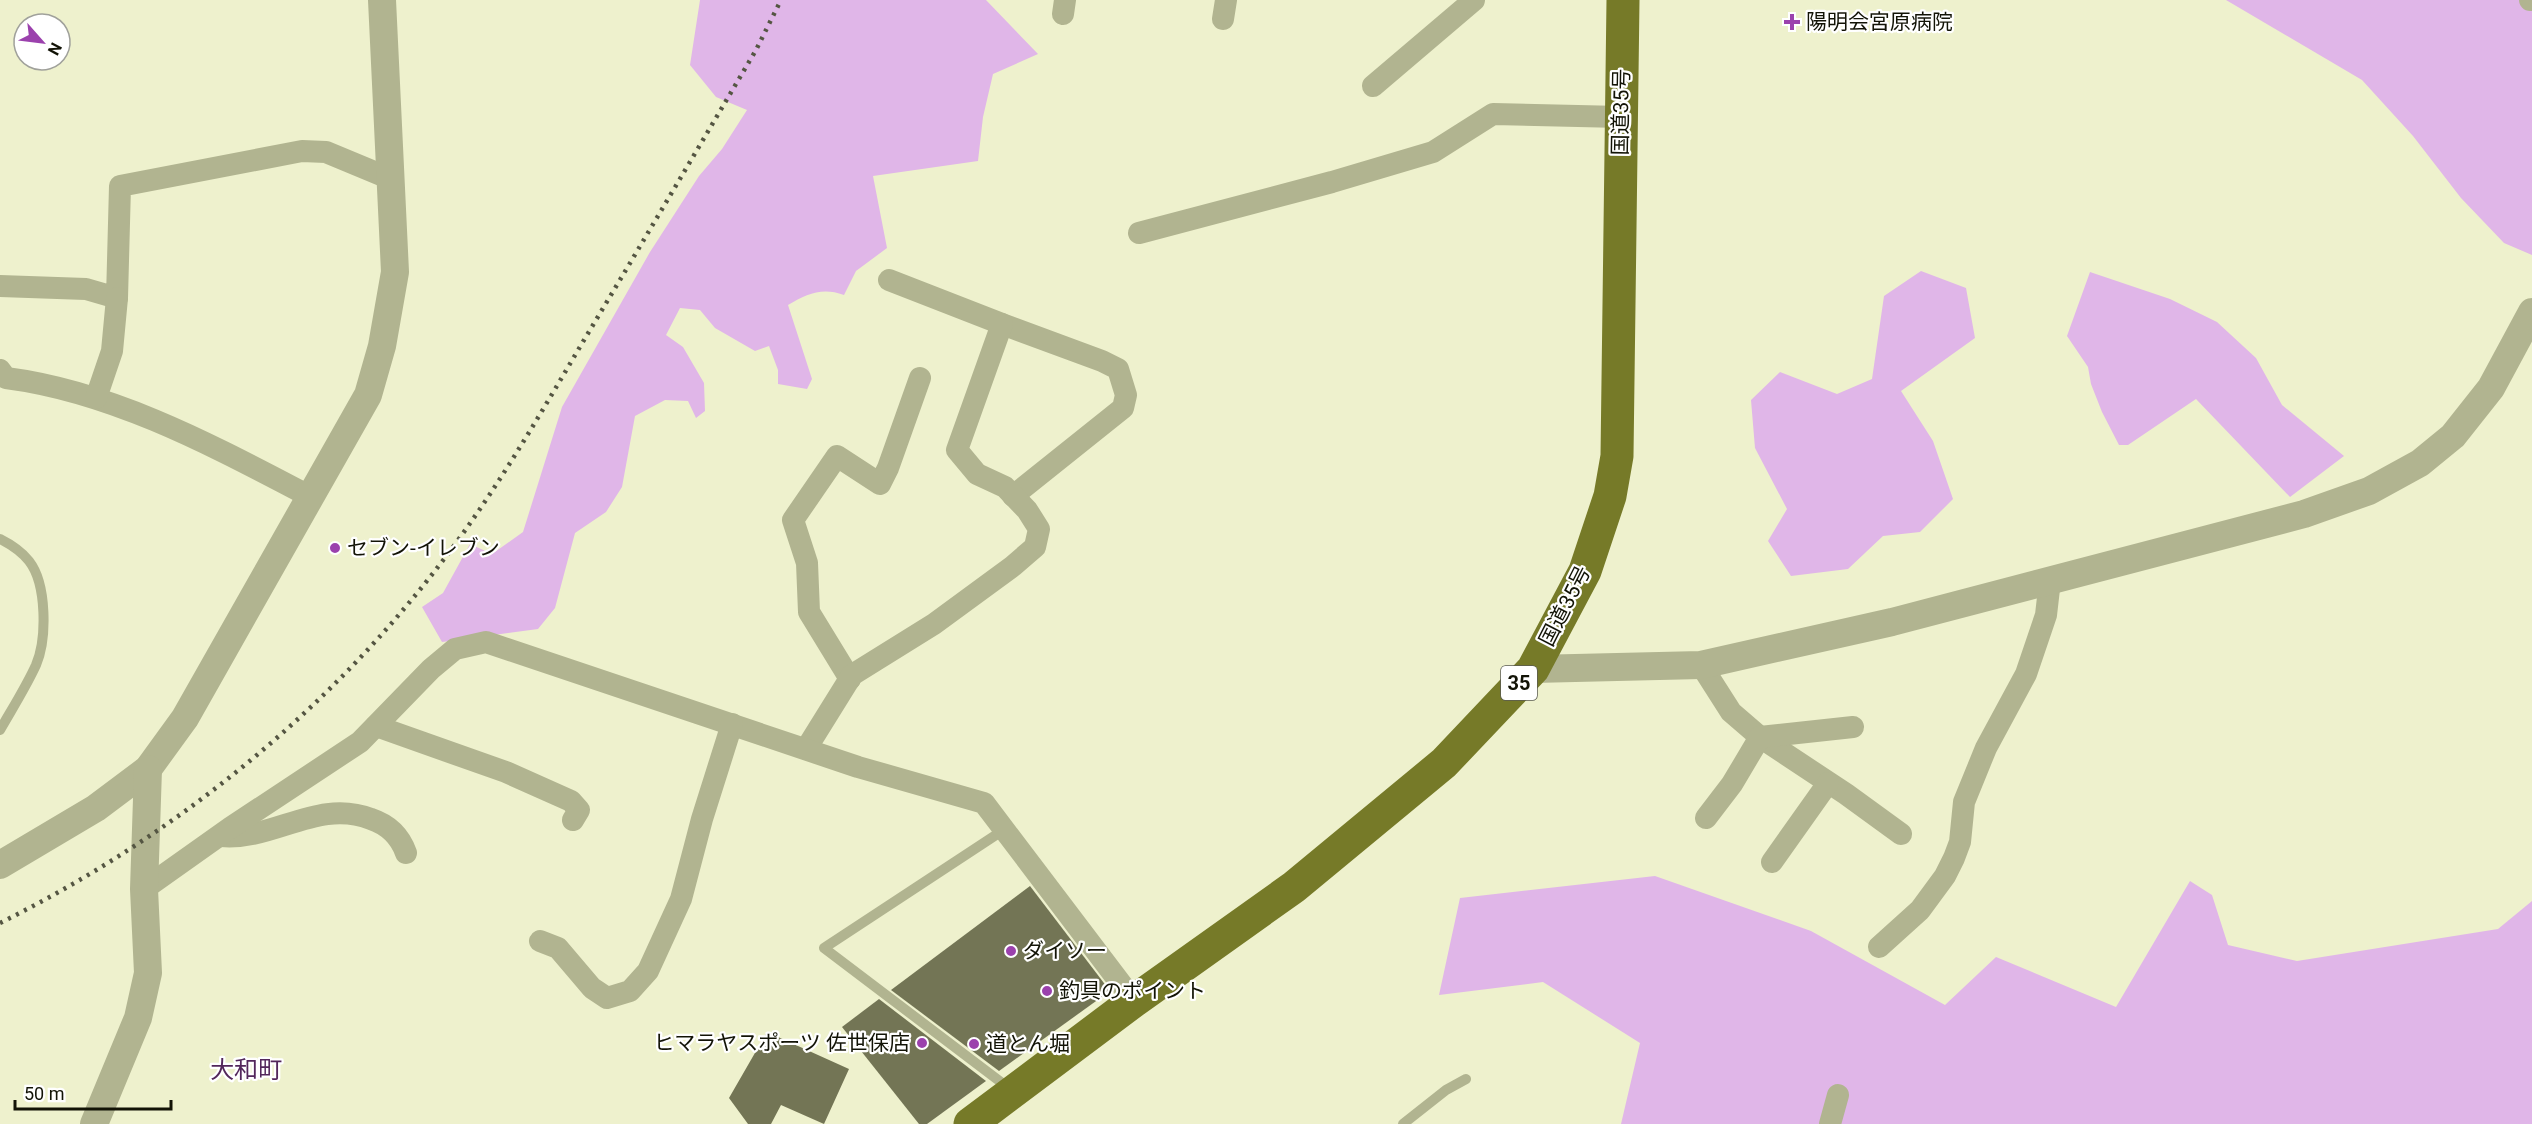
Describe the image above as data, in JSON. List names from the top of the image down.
{
  "streets": {
    "highway": ["国道35号", "35"]
  },
  "districts": ["大和町"],
  "places": {
    "health": ["陽明会宮原病院"],
    "other": [
      "セブン-イレブン",
      "ダイソー",
      "釣具のポイント",
      "ヒマラヤスポーツ 佐世保店",
      "道とん堀"
    ]
  },
  "scale_bar": "50 m",
  "north": "bottom right"
}
